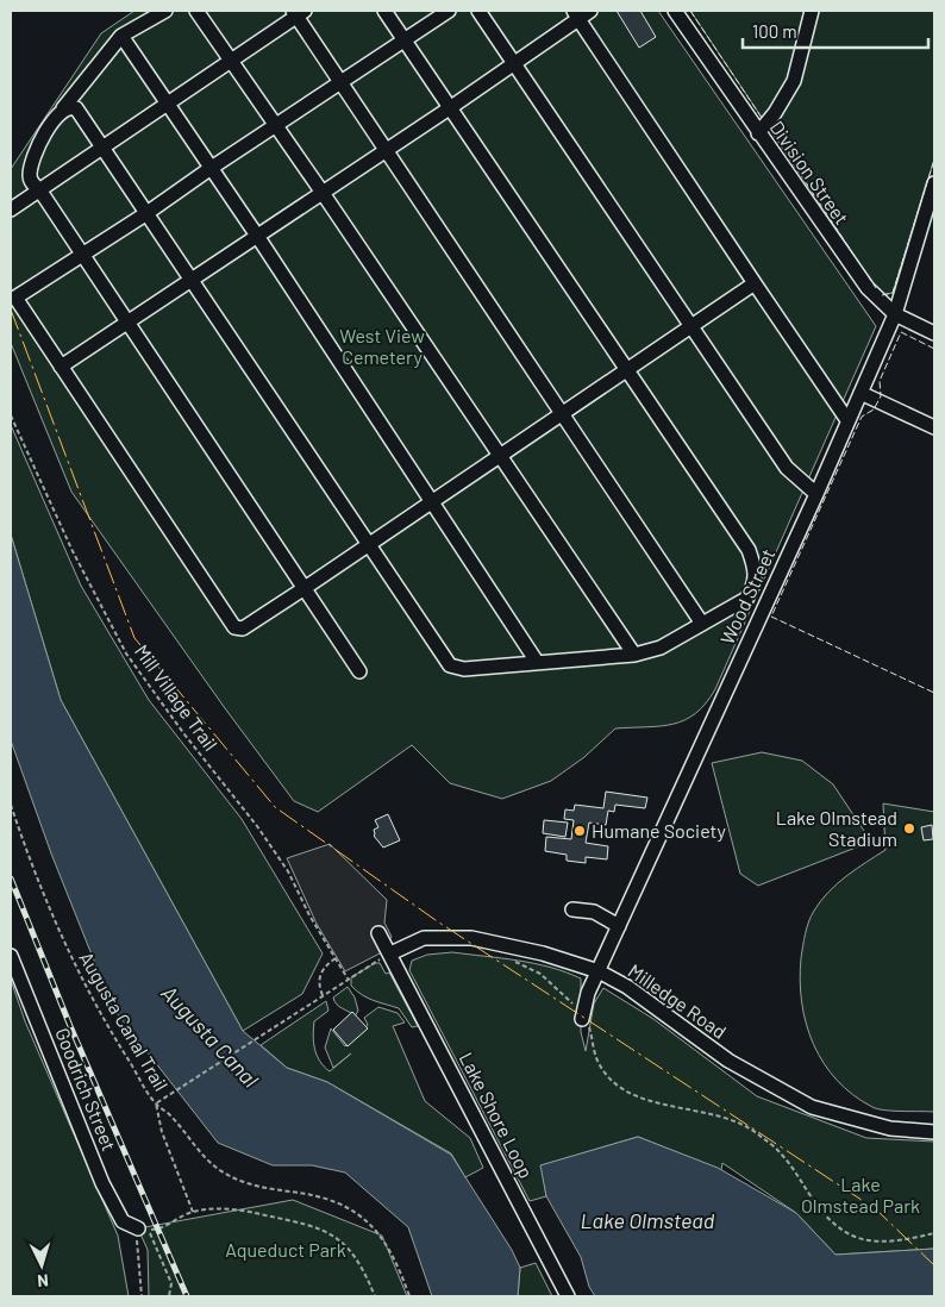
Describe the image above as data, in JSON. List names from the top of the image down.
{
  "streets": {
    "street": [
      "Division Street",
      "Wood Street",
      "Milledge Road",
      "Goodrich Street",
      "Lake Shore Loop"
    ],
    "path": ["Mill Village Trail", "Augusta Canal Trail"]
  },
  "crossings": [
    ["Division Street", "Wood Street"],
    ["Wood Street", "Milledge Road"],
    ["Milledge Road", "Lake Shore Loop"]
  ],
  "water": ["Augusta Canal", "Lake Olmstead"],
  "parks": ["West View Cemetery", "Lake Olmstead Park", "Aqueduct Park"],
  "places": ["Lake Olmstead Stadium", "Humane Society"],
  "scale_bar": "100 m",
  "north": "bottom"
}
